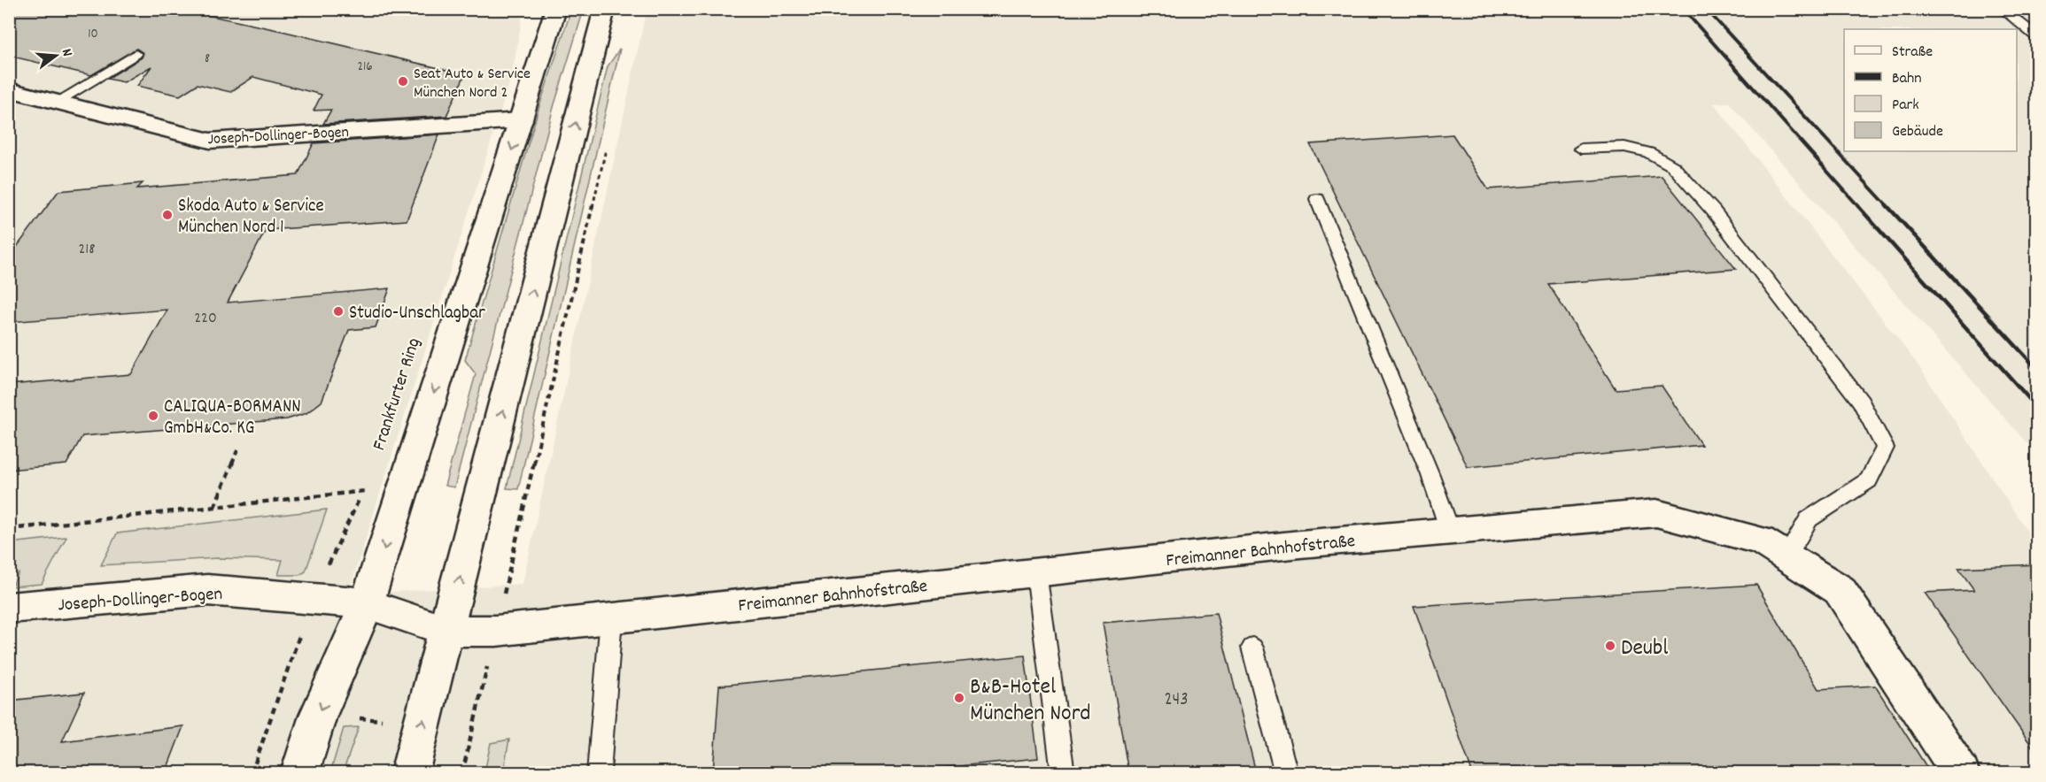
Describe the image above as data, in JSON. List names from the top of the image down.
{
  "streets": {
    "street": ["Joseph-Dollinger-Bogen", "Frankfurter Ring", "Freimanner Bahnhofstraße"]
  },
  "crossings": [
    ["Joseph-Dollinger-Bogen", "Frankfurter Ring"],
    ["Joseph-Dollinger-Bogen", "Freimanner Bahnhofstraße"],
    ["Frankfurter Ring", "Freimanner Bahnhofstraße"]
  ],
  "places": [
    "Seat Auto & Service München Nord 2",
    "Skoda Auto & Service München Nord 1",
    "Studio-Unschlagbar",
    "CALIQUA-BORMANN GmbH&Co. KG",
    "Deubl",
    "B&B-Hotel München Nord"
  ],
  "house_numbers": [
    "10",
    "8",
    "216",
    "218",
    "220",
    "243"
  ],
  "legend": [
    "Straße",
    "Bahn",
    "Park",
    "Gebäude"
  ],
  "north": "right"
}
